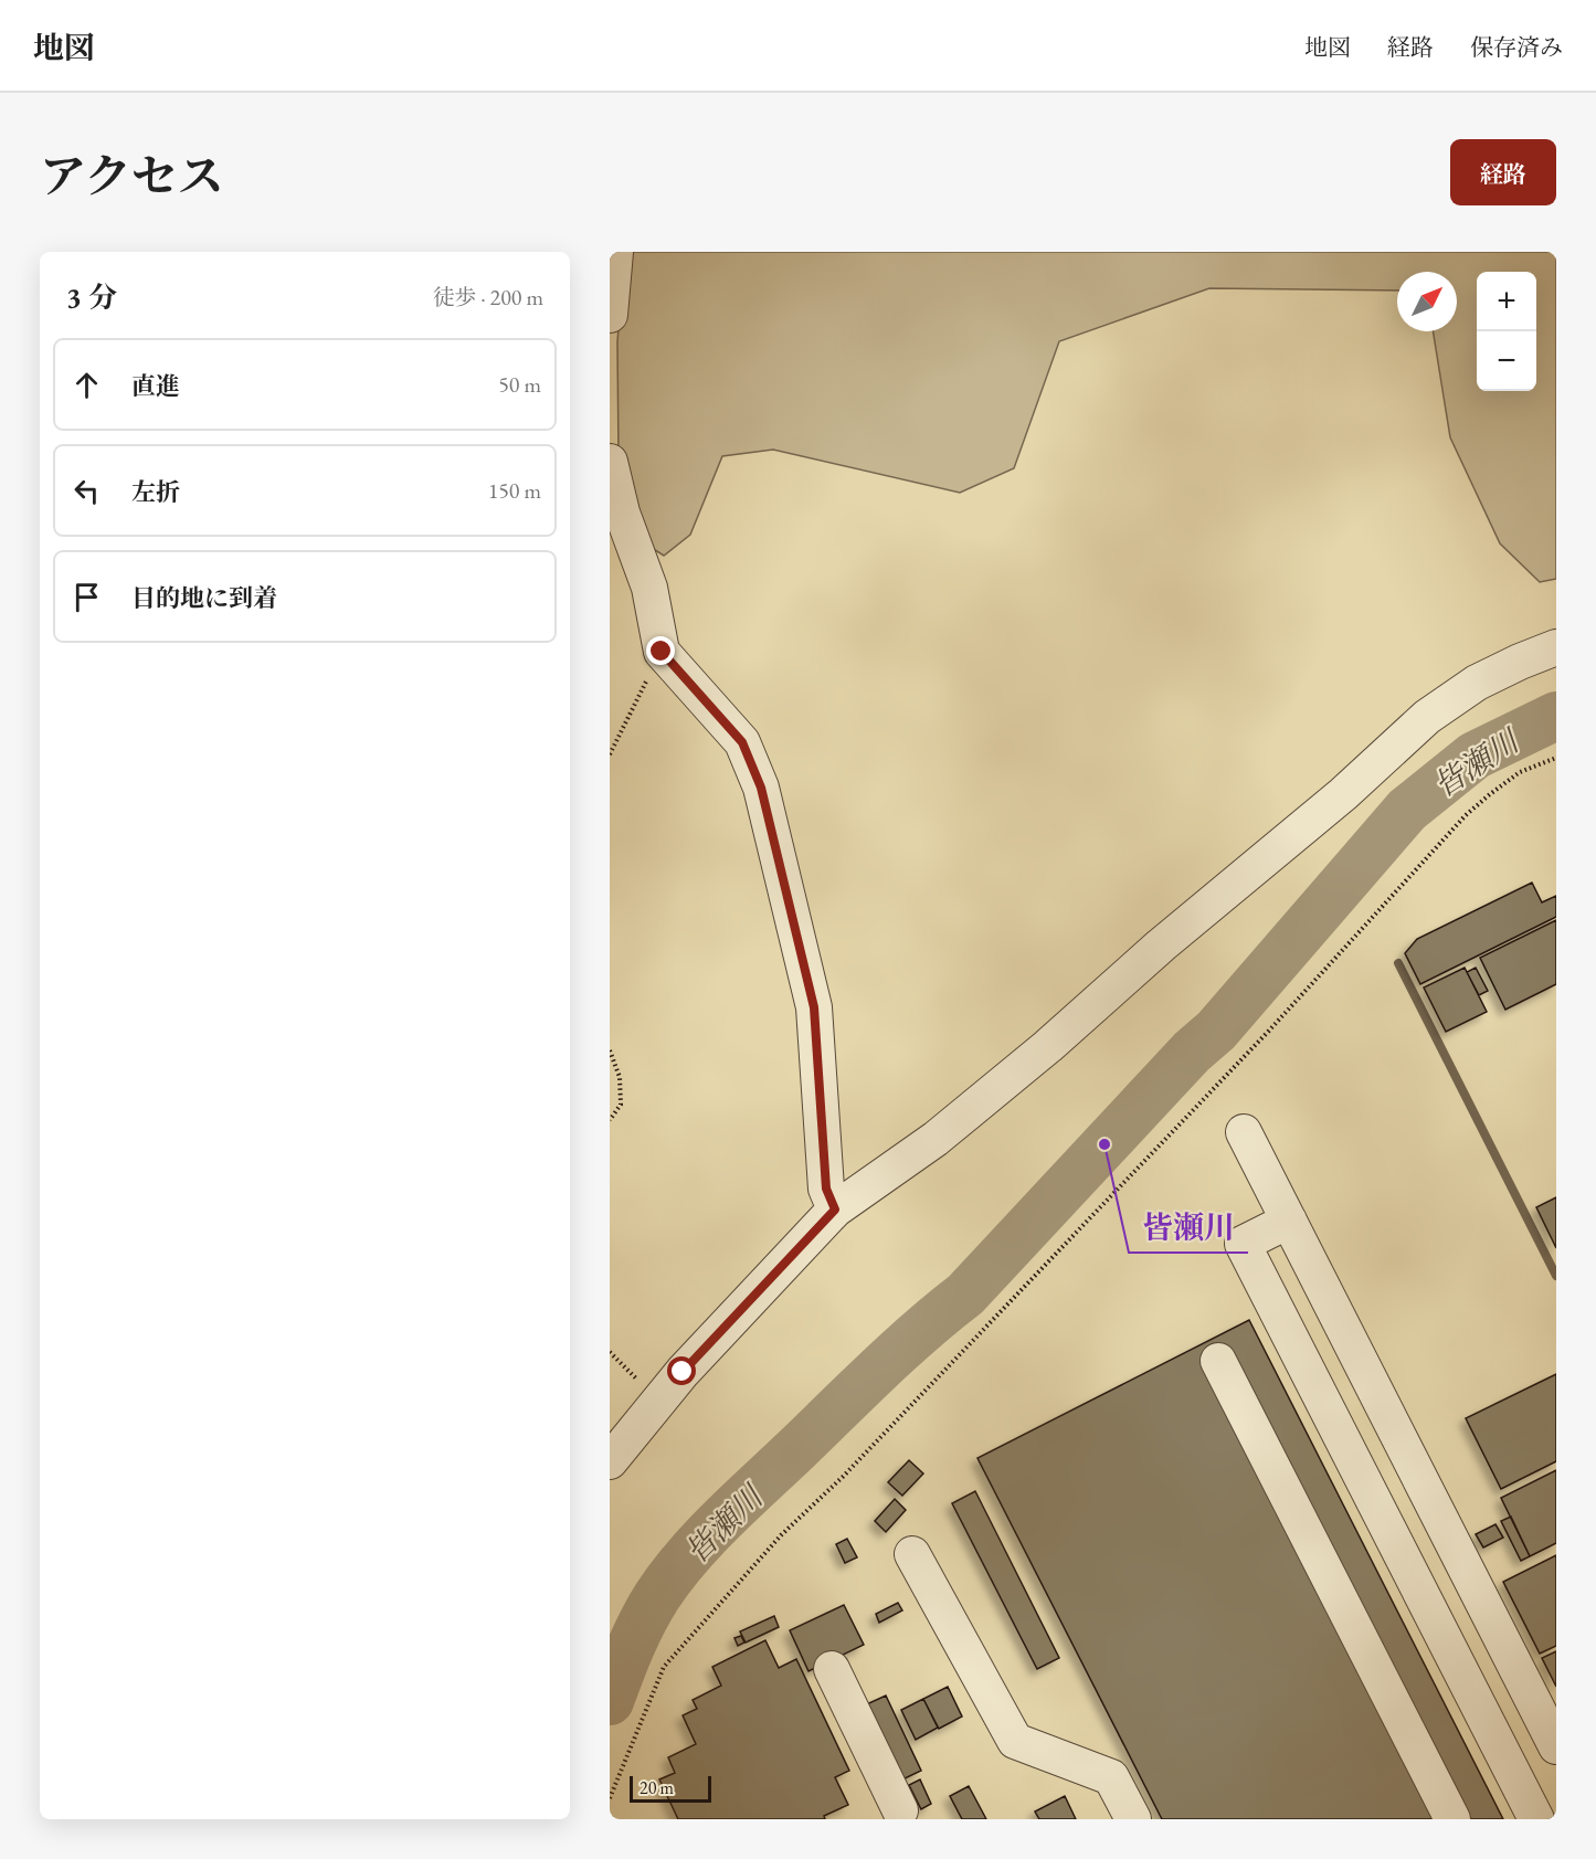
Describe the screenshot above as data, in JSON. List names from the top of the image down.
{
  "water": ["皆瀬川"],
  "places": ["皆瀬川"],
  "scale_bar": "20 m",
  "north": "top right",
  "page": {
    "header": "地図",
    "nav": ["地図", "経路", "保存済み"],
    "title": "アクセス",
    "buttons": "経路",
    "heading": ["3 分", "徒歩 · 200 m"],
    "map_buttons": ["+", "−"],
    "list": [
      ["直進", "50 m"],
      ["左折", "150 m"],
      "目的地に到着"
    ],
    "scale": "20 m"
  }
}
